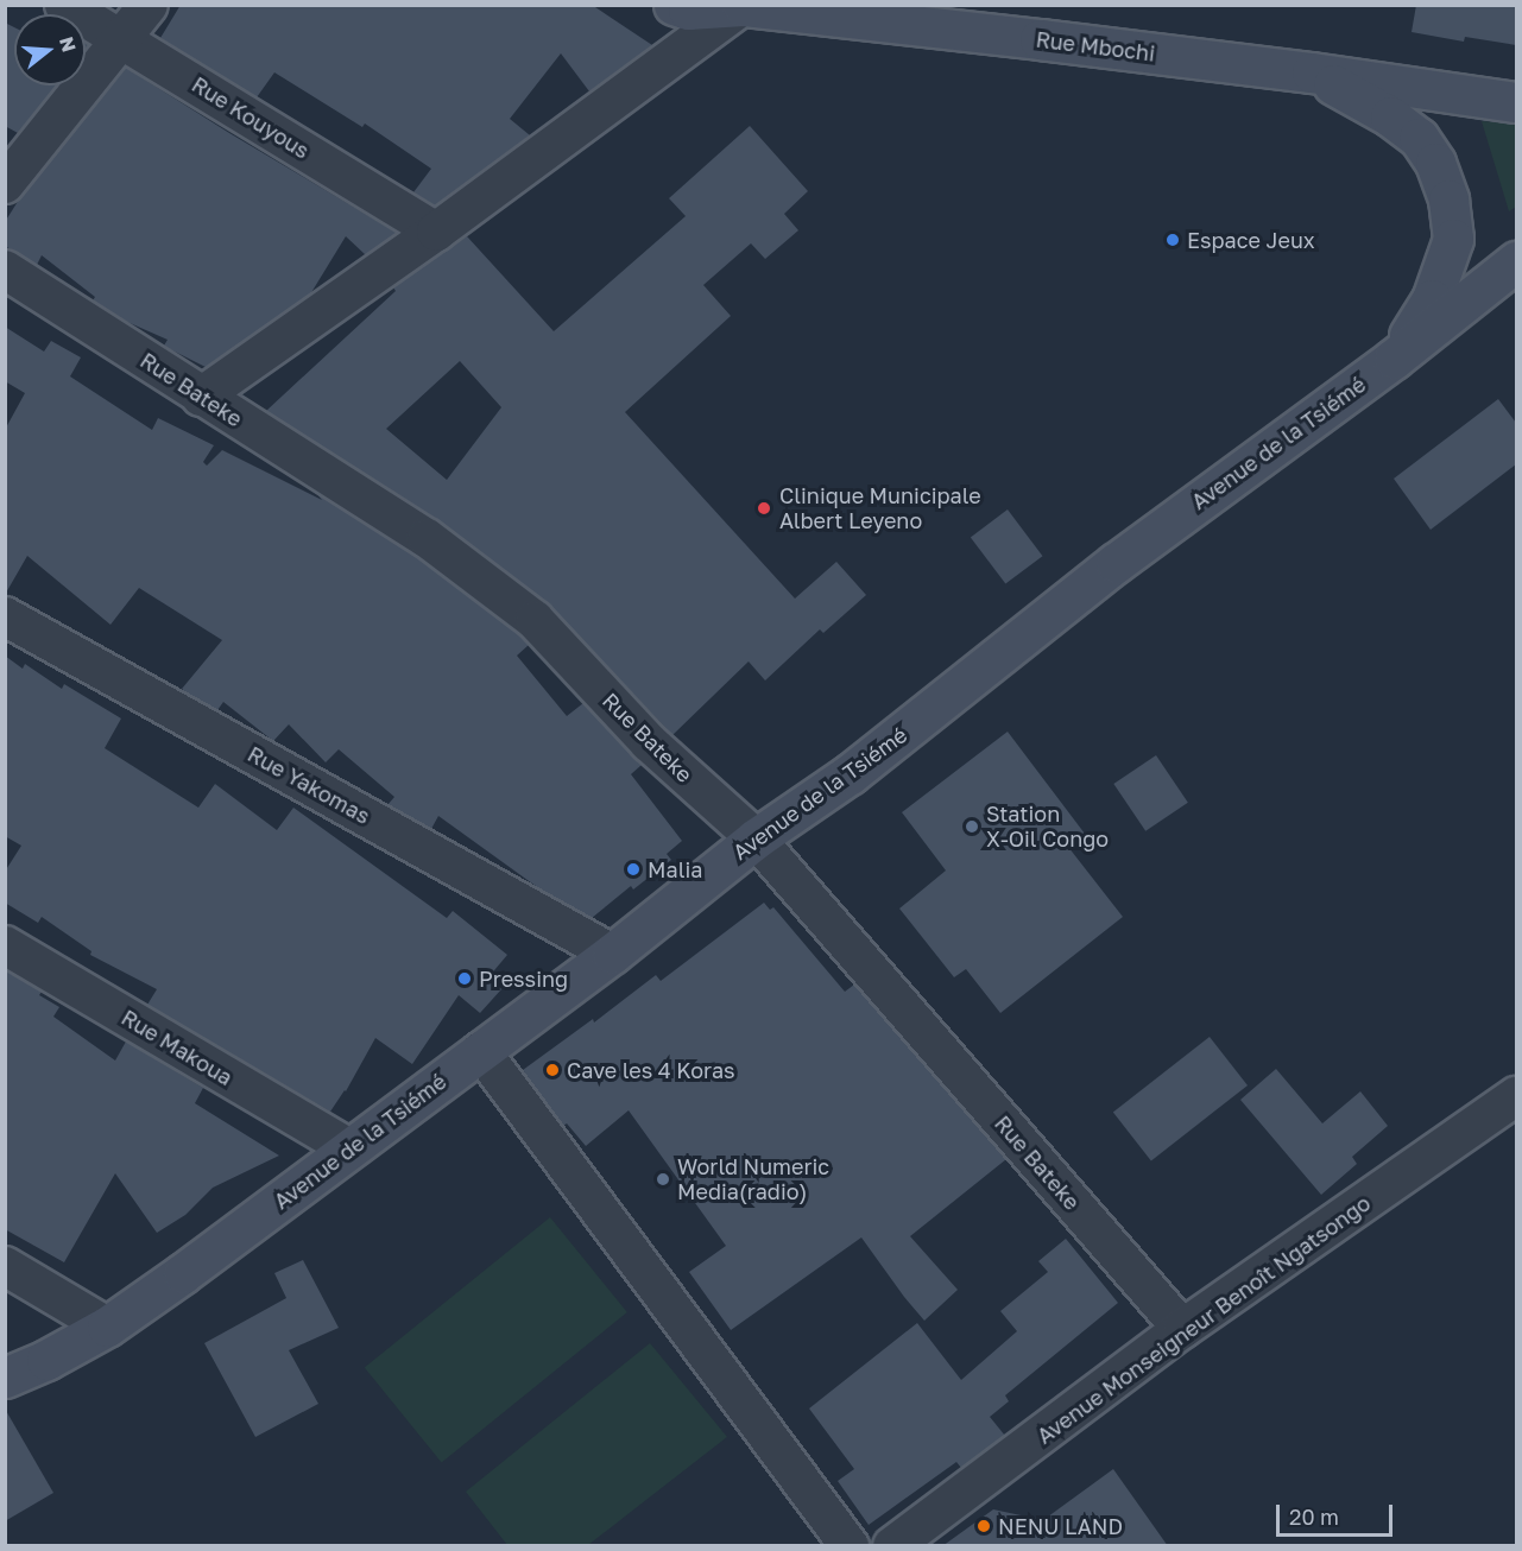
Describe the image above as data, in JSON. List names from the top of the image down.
{
  "streets": {
    "main road": ["Rue Mbochi", "Avenue de la Tsiémé"],
    "street": [
      "Rue Kouyous",
      "Rue Bateke",
      "Rue Yakomas",
      "Rue Makoua",
      "Avenue Monseigneur Benoît Ngatsongo"
    ]
  },
  "crossings": [
    ["Rue Bateke", "Avenue de la Tsiémé"],
    ["Rue Bateke", "Avenue Monseigneur Benoît Ngatsongo"],
    ["Avenue de la Tsiémé", "Rue Yakomas"],
    ["Avenue de la Tsiémé", "Rue Makoua"]
  ],
  "places": [
    "Espace Jeux",
    "Clinique Municipale Albert Leyeno",
    "Station X-Oil Congo",
    "Malia",
    "Pressing",
    "Cave les 4 Koras",
    "World Numeric Media(radio)",
    "NENU LAND"
  ],
  "scale_bar": "20 m",
  "north": "right"
}
